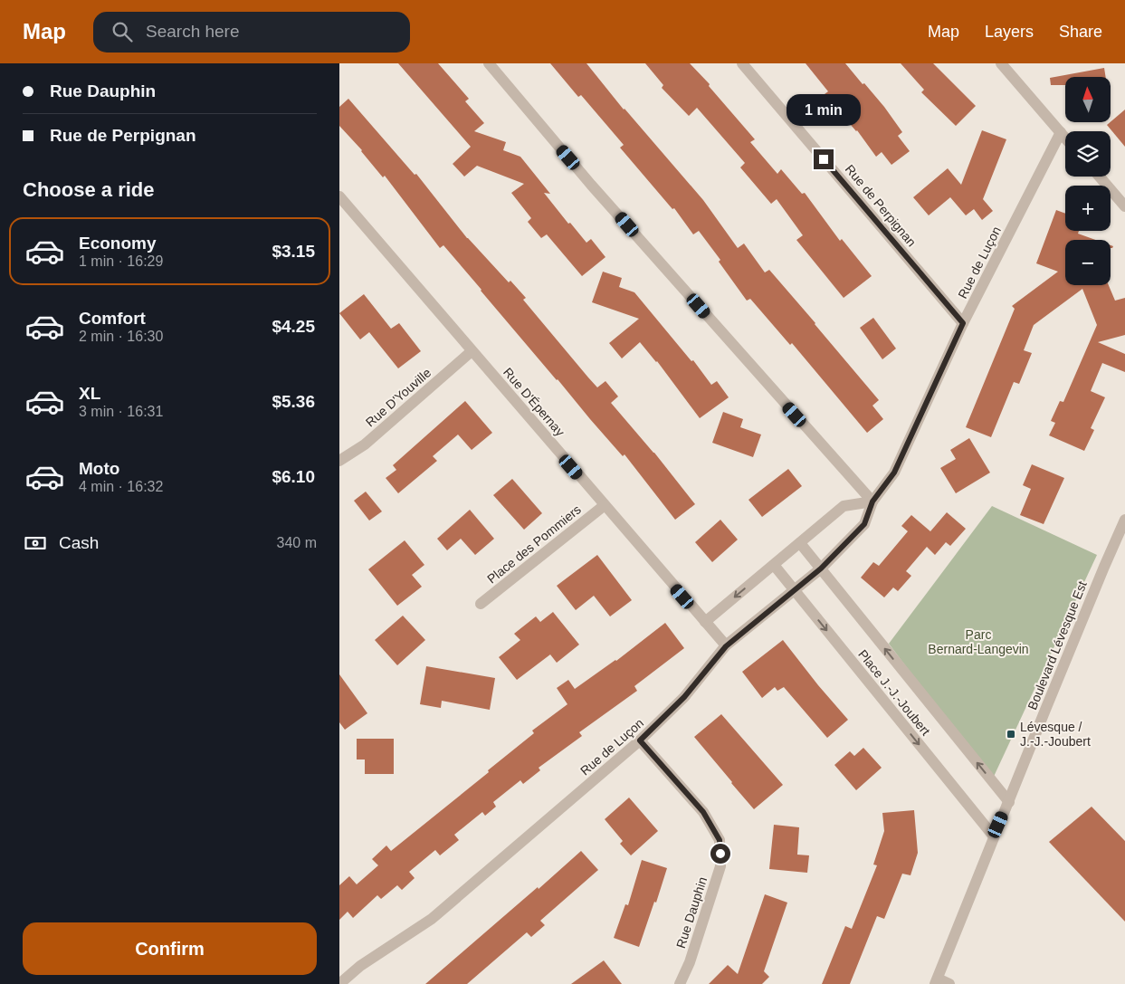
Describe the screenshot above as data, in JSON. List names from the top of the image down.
{
  "streets": {
    "street": [
      "Rue de Perpignan",
      "Rue de Luçon",
      "Rue D'Youville",
      "Rue D'Épernay",
      "Place des Pommiers",
      "Boulevard Lévesque Est",
      "Place J.-J.-Joubert",
      "Rue Dauphin"
    ]
  },
  "crossings": [
    ["Rue de Perpignan", "Rue de Luçon"],
    ["Rue de Luçon", "Rue D'Épernay"],
    ["Rue de Luçon", "Place J.-J.-Joubert"],
    ["Rue de Luçon", "Rue Dauphin"],
    ["Rue D'Youville", "Rue D'Épernay"],
    ["Rue D'Épernay", "Place des Pommiers"],
    ["Boulevard Lévesque Est", "Place J.-J.-Joubert"]
  ],
  "parks": ["Parc Bernard-Langevin"],
  "places": {
    "transit": ["Lévesque / J.-J.-Joubert"]
  },
  "north": "top",
  "page": {
    "header": "Map",
    "search": "Search here",
    "nav": ["Map", "Layers", "Share"],
    "banner": ["Rue Dauphin", "Rue de Perpignan"],
    "map_buttons": ["+", "−"],
    "bubble": "1 min",
    "heading": "Choose a ride",
    "list": [
      {
        "name": "Economy",
        "note": "1 min · 16:29",
        "value": "$3.15"
      },
      {
        "name": "Comfort",
        "note": "2 min · 16:30",
        "value": "$4.25"
      },
      {
        "name": "XL",
        "note": "3 min · 16:31",
        "value": "$5.36"
      },
      {
        "name": "Moto",
        "note": "4 min · 16:32",
        "value": "$6.10"
      }
    ],
    "pay": ["Cash", "340 m"],
    "buttons": "Confirm"
  }
}
